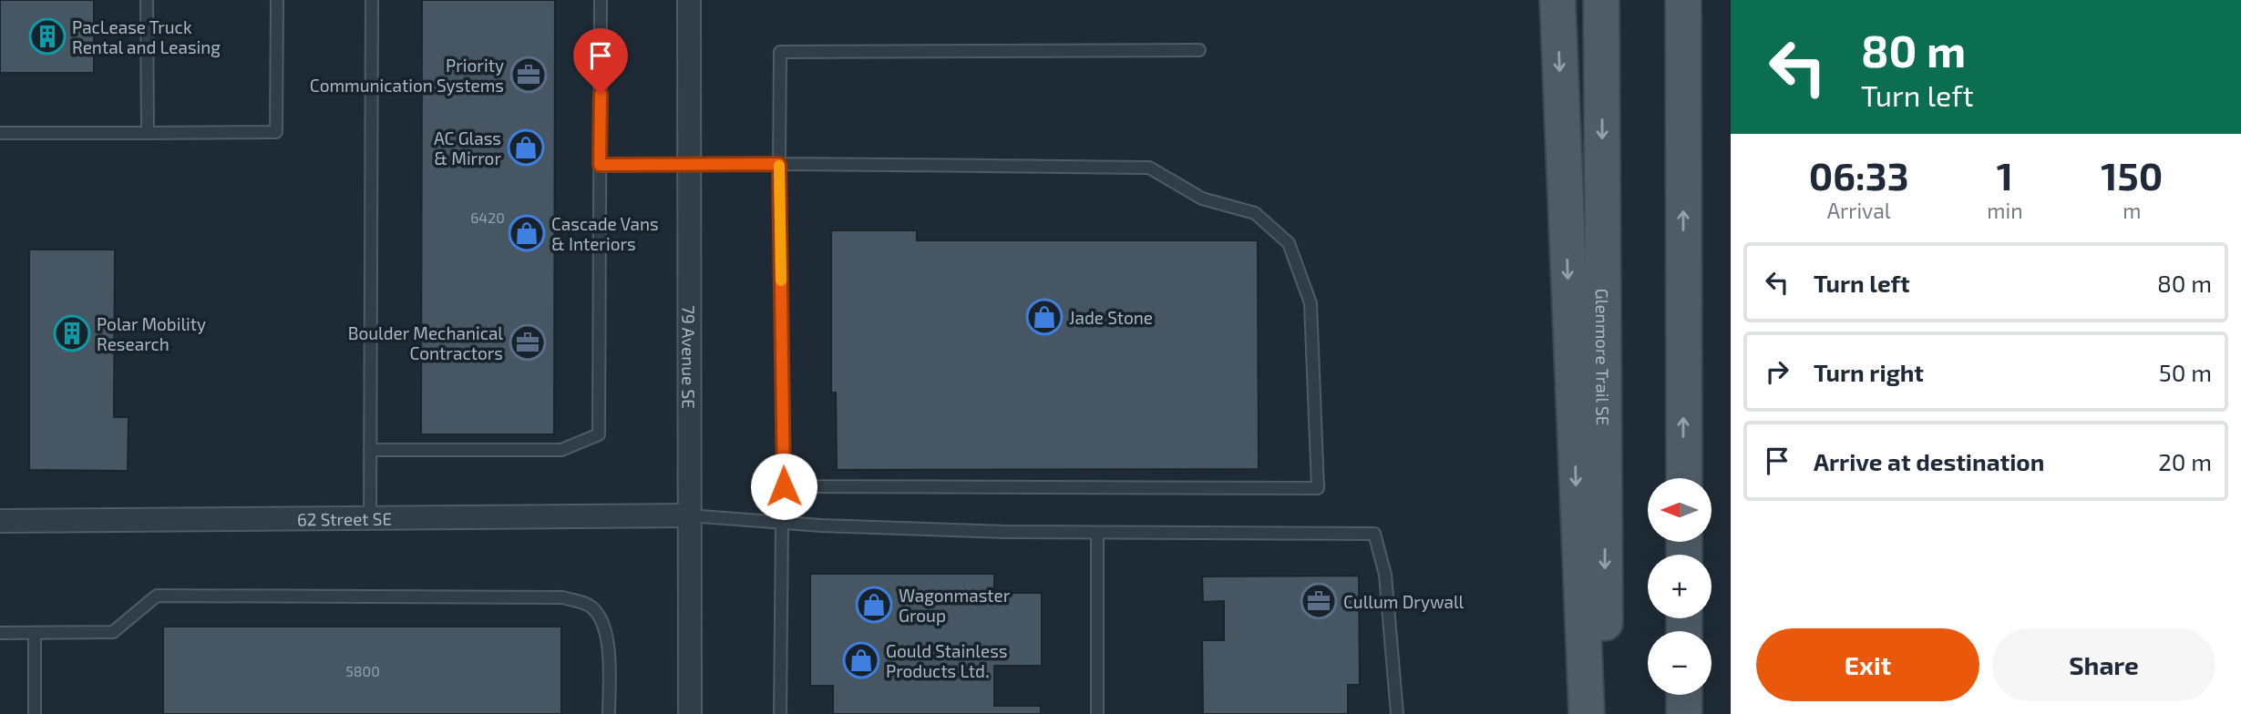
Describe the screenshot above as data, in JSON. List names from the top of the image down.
{
  "streets": {
    "main road": ["Glenmore Trail SE"],
    "street": ["79 Avenue SE", "62 Street SE"]
  },
  "crossings": [
    ["79 Avenue SE", "62 Street SE"]
  ],
  "places": {
    "building": ["PacLease Truck Rental and Leasing", "Polar Mobility Research"],
    "office": ["Priority Communication Systems", "Boulder Mechanical Contractors", "Cullum Drywall"],
    "shop": [
      "AC Glass & Mirror",
      "Cascade Vans & Interiors",
      "Jade Stone",
      "Wagonmaster Group",
      "Gould Stainless Products Ltd."
    ]
  },
  "house_numbers": ["6420", "5800"],
  "north": "left",
  "page": {
    "turn": ["80 m", "Turn left"],
    "eta": [
      "06:33",
      "Arrival",
      "1",
      "min",
      "150",
      "m"
    ],
    "list": [
      {
        "name": "Turn left",
        "value": "80 m"
      },
      {
        "name": "Turn right",
        "value": "50 m"
      },
      {
        "name": "Arrive at destination",
        "value": "20 m"
      }
    ],
    "map_buttons": ["+", "−"],
    "buttons": ["Exit", "Share"]
  }
}
